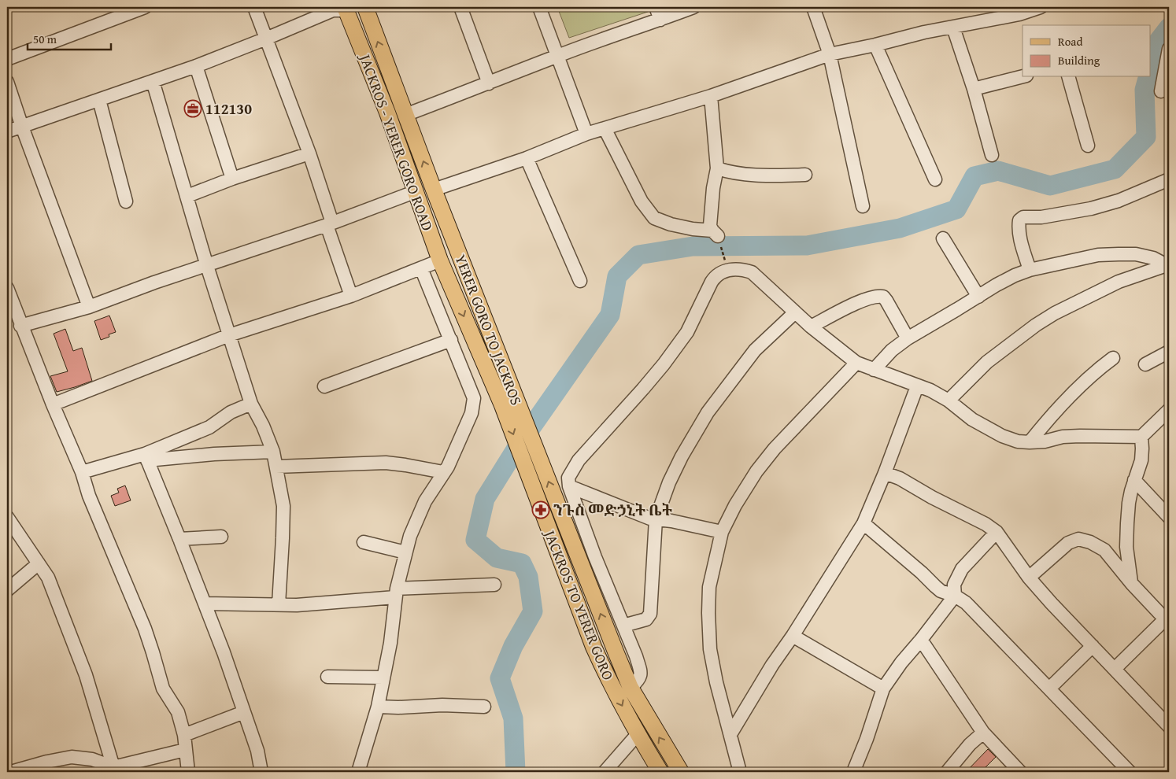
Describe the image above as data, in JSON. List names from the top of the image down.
{
  "streets": {
    "main road": ["JACKROS - YERER GORO ROAD", "YERER GORO TO JACKROS", "JACKROS TO YERER GORO"]
  },
  "crossings": [
    ["JACKROS - YERER GORO ROAD", "JACKROS TO YERER GORO"]
  ],
  "one_way": ["YERER GORO TO JACKROS", "JACKROS TO YERER GORO"],
  "places": {
    "office": ["112130"],
    "pharmacy": ["ንጉስ መድኃኒት ቤት"]
  },
  "legend": ["Road", "Building"],
  "scale_bar": "50 m"
}
